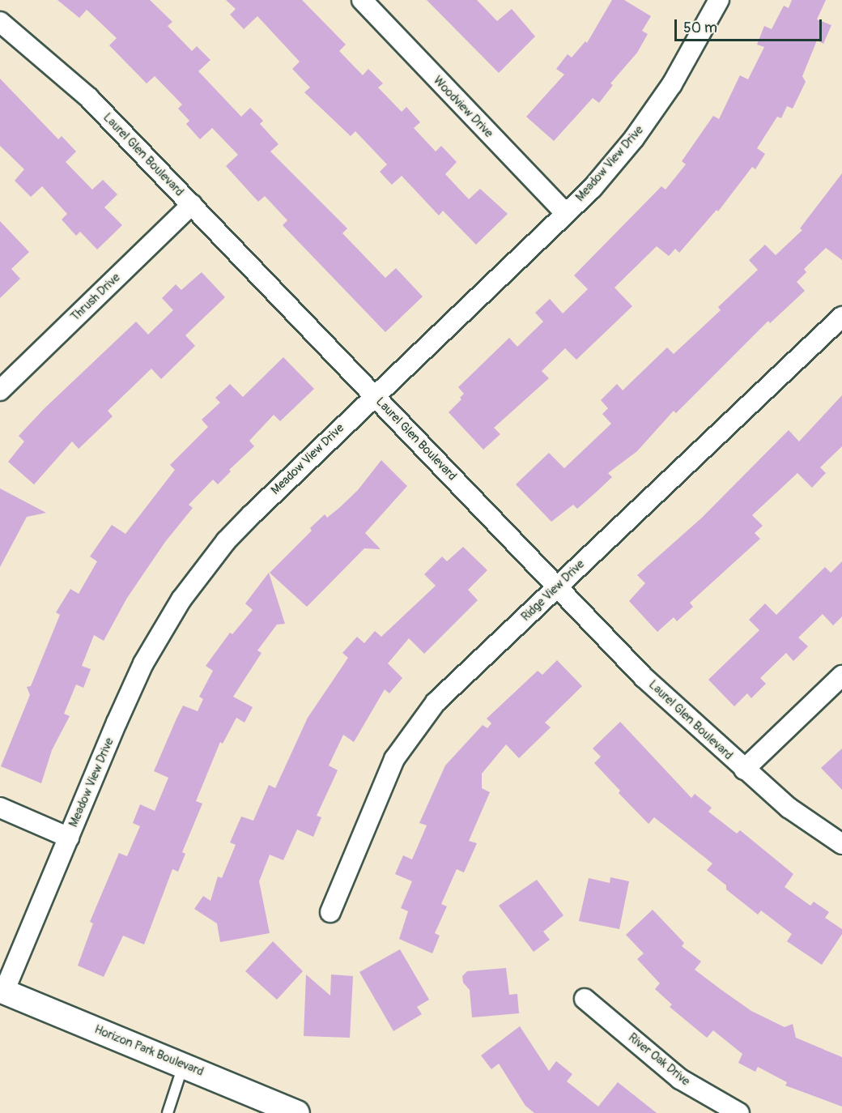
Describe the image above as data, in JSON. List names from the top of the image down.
{
  "streets": {
    "street": [
      "Woodview Drive",
      "Laurel Glen Boulevard",
      "Meadow View Drive",
      "Thrush Drive",
      "Ridge View Drive",
      "Horizon Park Boulevard",
      "River Oak Drive"
    ]
  },
  "crossings": [
    ["Woodview Drive", "Meadow View Drive"],
    ["Laurel Glen Boulevard", "Meadow View Drive"],
    ["Laurel Glen Boulevard", "Thrush Drive"],
    ["Laurel Glen Boulevard", "Ridge View Drive"],
    ["Meadow View Drive", "Horizon Park Boulevard"]
  ],
  "scale_bar": "50 m"
}
